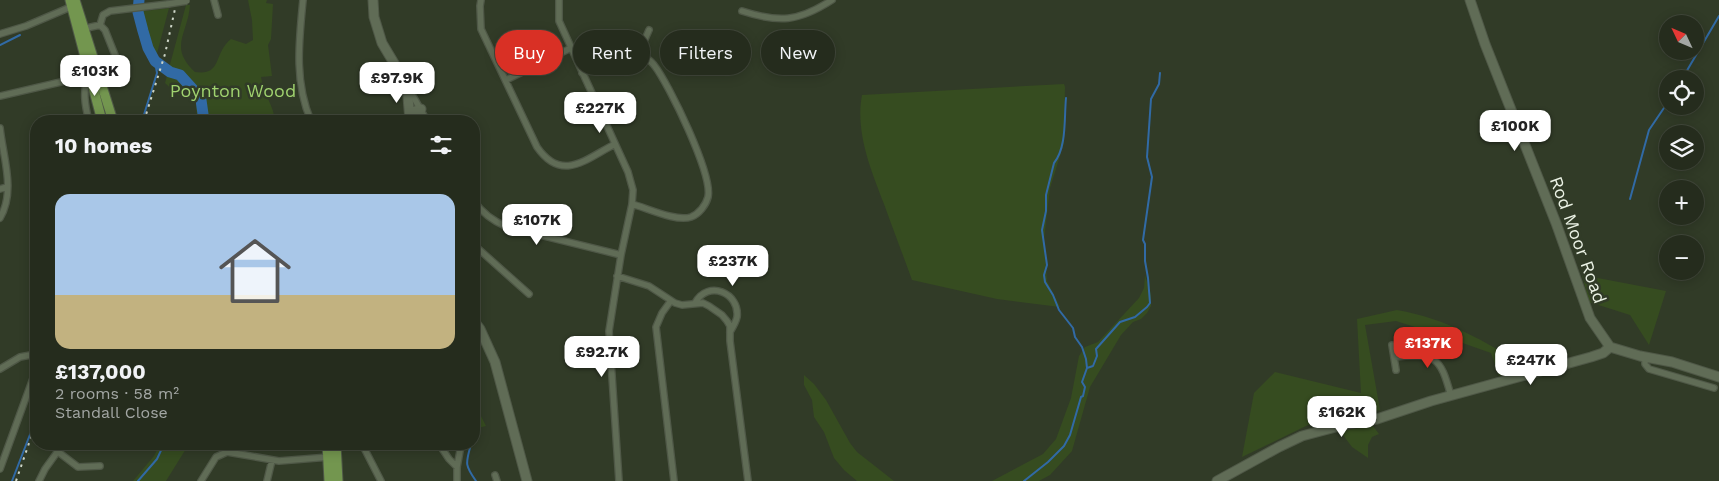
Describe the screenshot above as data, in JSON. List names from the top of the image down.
{
  "streets": {
    "street": ["Rod Moor Road"]
  },
  "parks": ["Poynton Wood"],
  "north": "top left",
  "page": {
    "map_buttons": ["+", "−"],
    "chip": [
      "Buy",
      "Rent",
      "Filters",
      "New"
    ],
    "price": [
      "£103K",
      "£97.9K",
      "£227K",
      "£100K",
      "£107K",
      "£237K",
      "£137K",
      "£92.7K",
      "£247K",
      "£162K"
    ],
    "heading": "10 homes",
    "list": [
      {
        "name": "£137,000",
        "note": "2 rooms · 58 m² · Standall Close"
      }
    ]
  }
}
